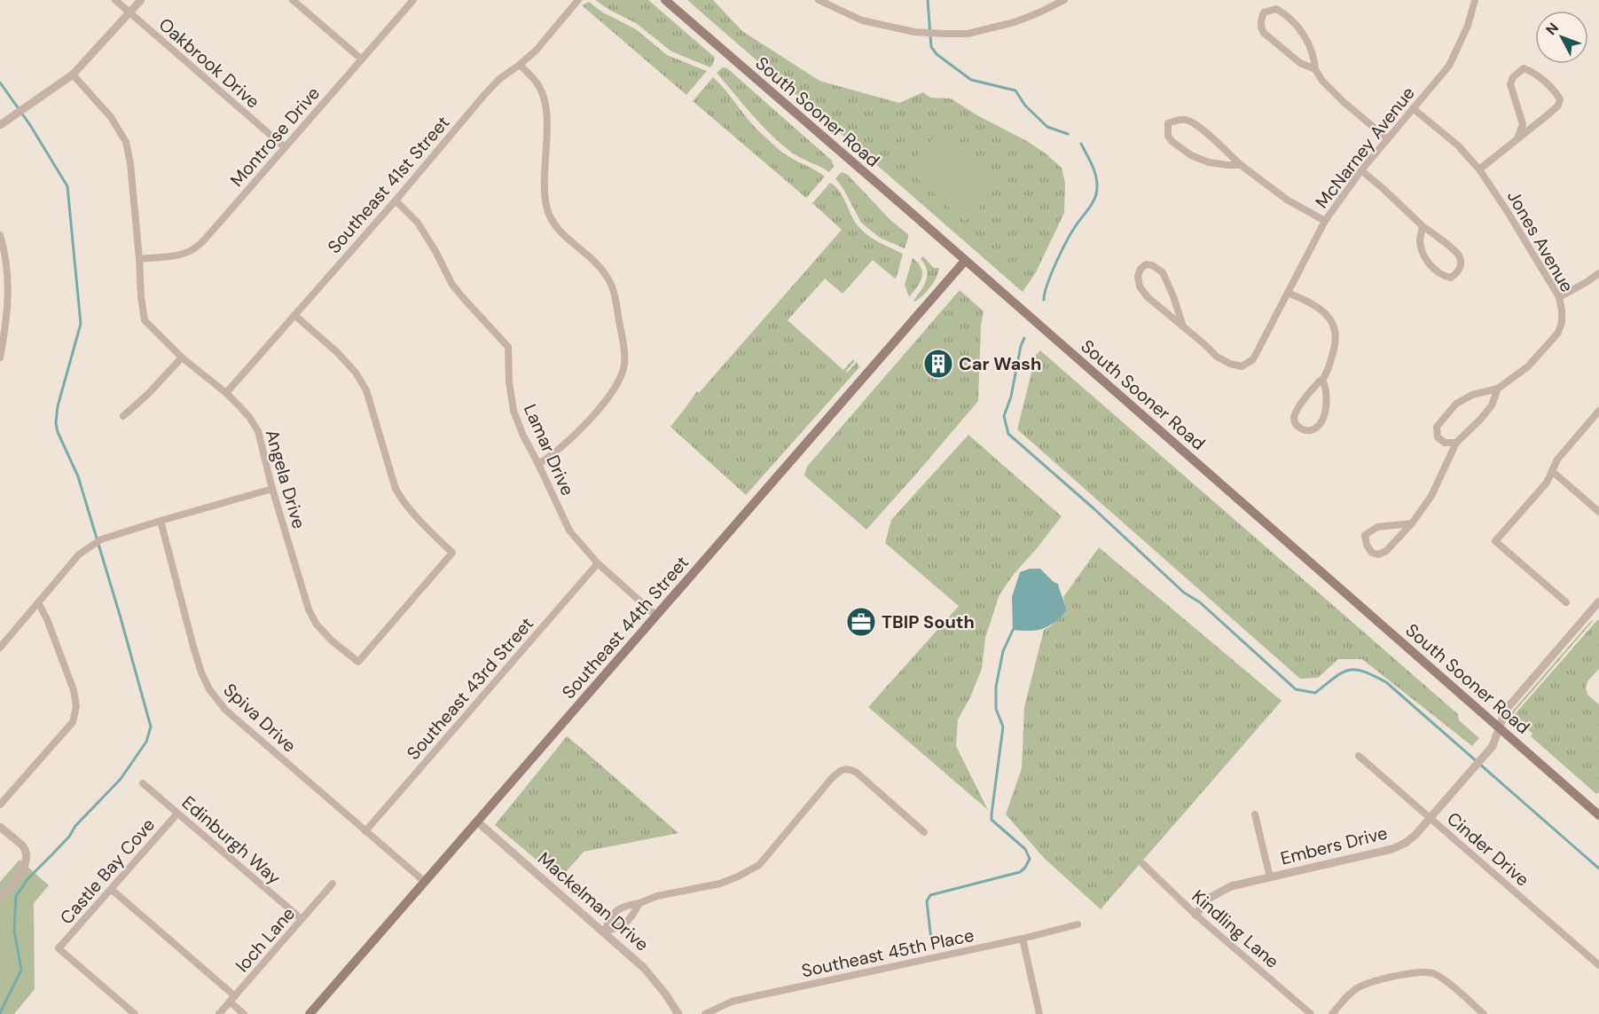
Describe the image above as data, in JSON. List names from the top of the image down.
{
  "streets": {
    "main road": ["South Sooner Road", "Southeast 44th Street"],
    "street": [
      "Oakbrook Drive",
      "Montrose Drive",
      "McNarney Avenue",
      "Southeast 41st Street",
      "Jones Avenue",
      "Lamar Drive",
      "Angela Drive",
      "Southeast 43rd Street",
      "Spiva Drive",
      "Edinburgh Way",
      "Embers Drive",
      "Cinder Drive",
      "Castle Bay Cove",
      "Mackelman Drive",
      "Kindling Lane",
      "loch Lane",
      "Southeast 45th Place"
    ]
  },
  "crossings": [
    ["Oakbrook Drive", "Montrose Drive"],
    ["South Sooner Road", "Southeast 44th Street"],
    ["South Sooner Road", "Embers Drive"],
    ["Montrose Drive", "Angela Drive"],
    ["McNarney Avenue", "Jones Avenue"],
    ["Southeast 41st Street", "Lamar Drive"],
    ["Southeast 41st Street", "Angela Drive"],
    ["Lamar Drive", "Southeast 44th Street"],
    ["Lamar Drive", "Southeast 43rd Street"],
    ["Southeast 44th Street", "Spiva Drive"],
    ["Southeast 44th Street", "Mackelman Drive"],
    ["Southeast 43rd Street", "Spiva Drive"],
    ["Edinburgh Way", "Castle Bay Cove"],
    ["Edinburgh Way", "loch Lane"],
    ["Embers Drive", "Cinder Drive"],
    ["Embers Drive", "Kindling Lane"]
  ],
  "places": {
    "building": ["Car Wash"],
    "office": ["TBIP South"]
  },
  "north": "top left"
}
